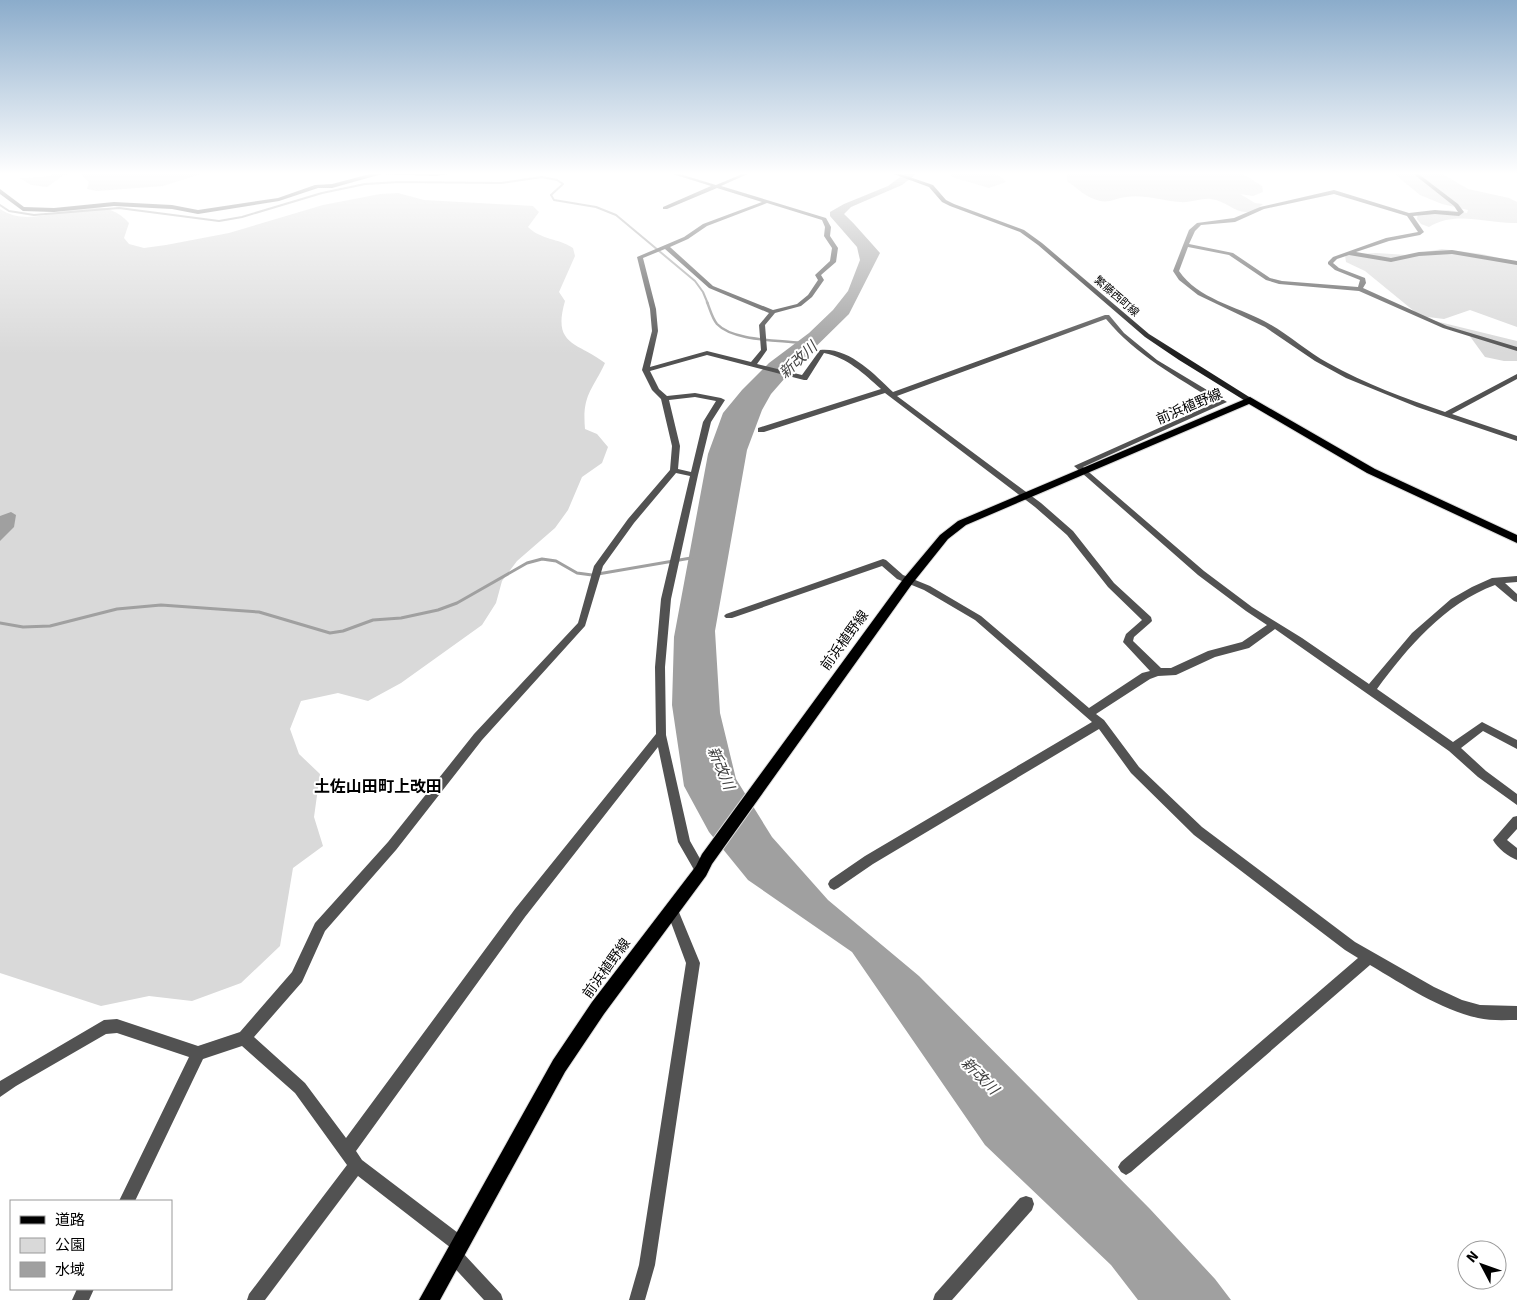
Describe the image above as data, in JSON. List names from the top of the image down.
{
  "streets": {
    "main road": ["繁藤西町線", "前浜植野線"]
  },
  "crossings": [
    ["繁藤西町線", "前浜植野線"]
  ],
  "districts": ["土佐山田町上改田"],
  "water": ["新改川"],
  "legend": ["道路", "公園", "水域"],
  "north": "top left"
}
